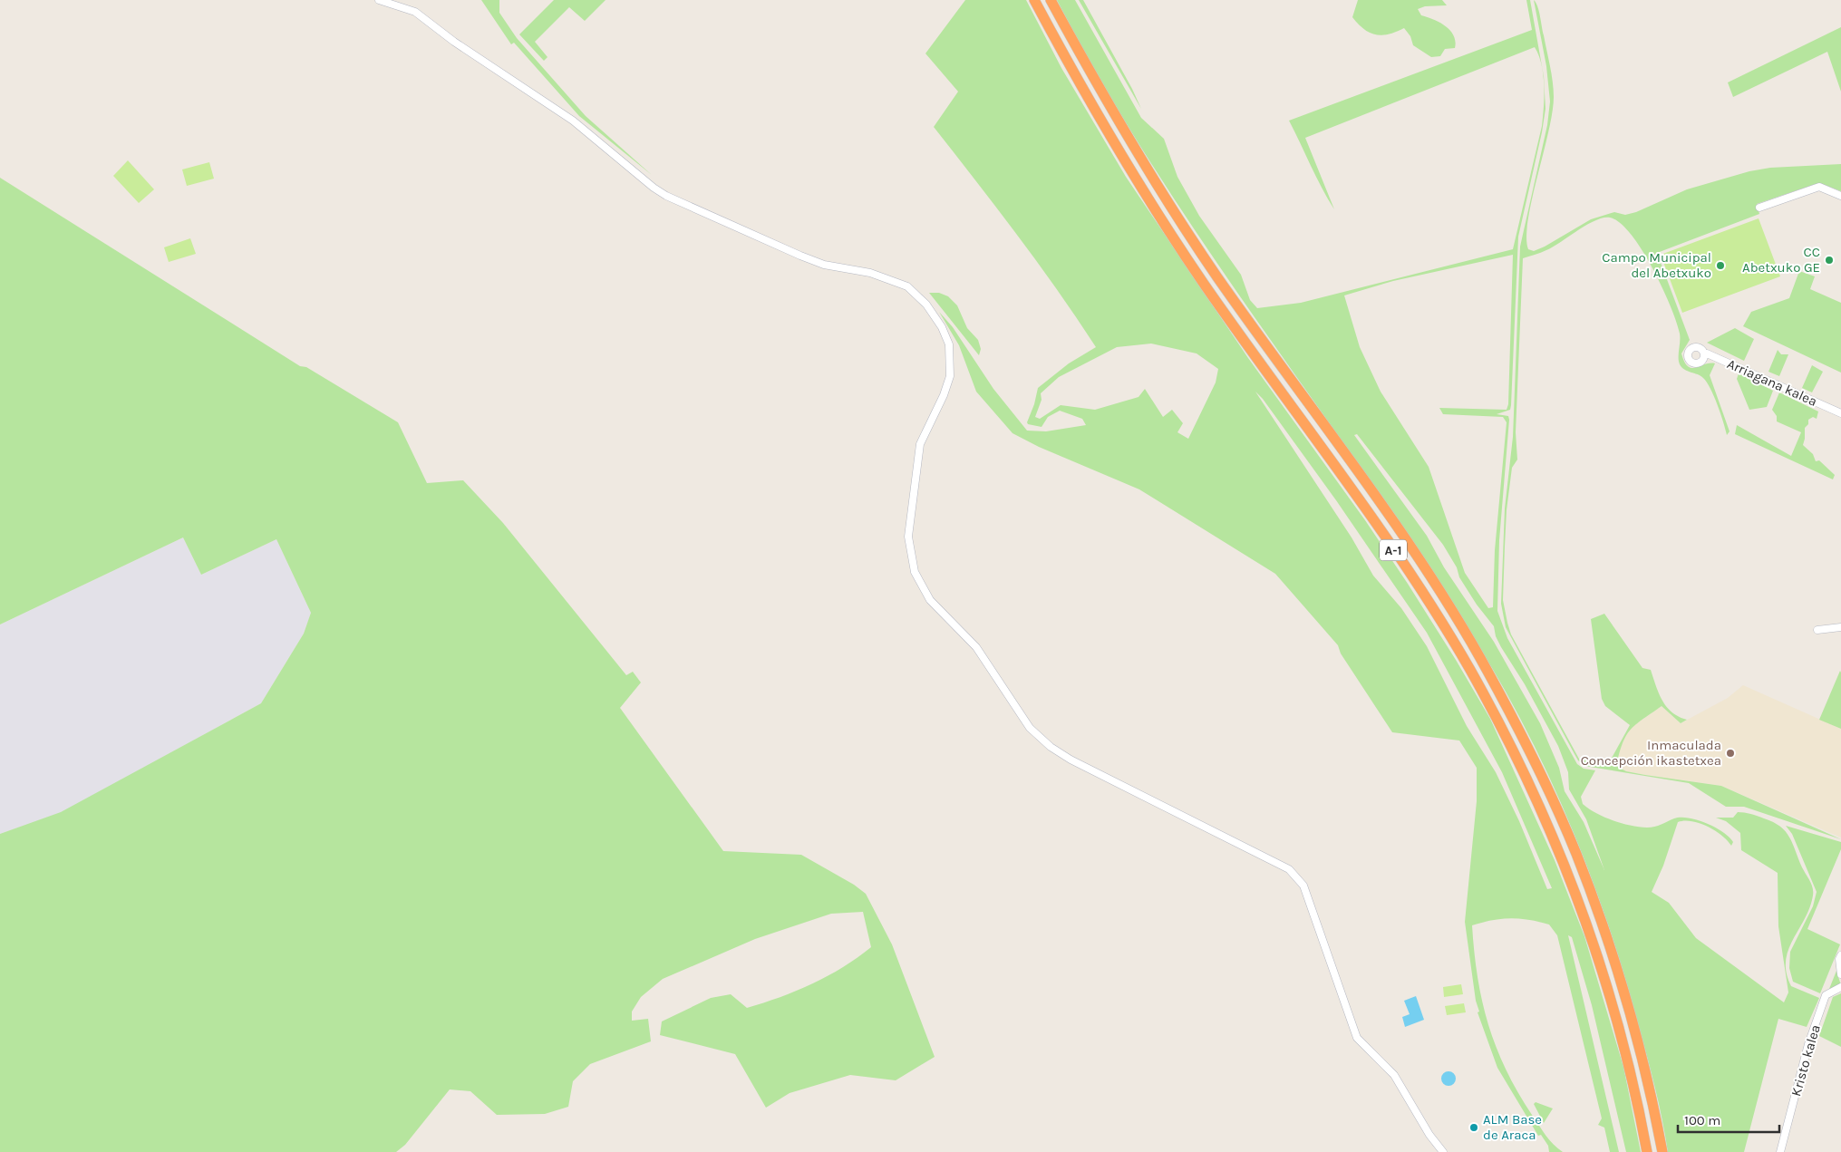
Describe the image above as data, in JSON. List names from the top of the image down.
{
  "streets": {
    "highway": ["A-1"],
    "street": ["Arriagana kalea", "Kristo kalea"]
  },
  "places": [
    "CC Abetxuko GE",
    "Campo Municipal del Abetxuko",
    "Inmaculada Concepción ikastetxea",
    "ALM Base de Araca"
  ],
  "scale_bar": "100 m"
}
